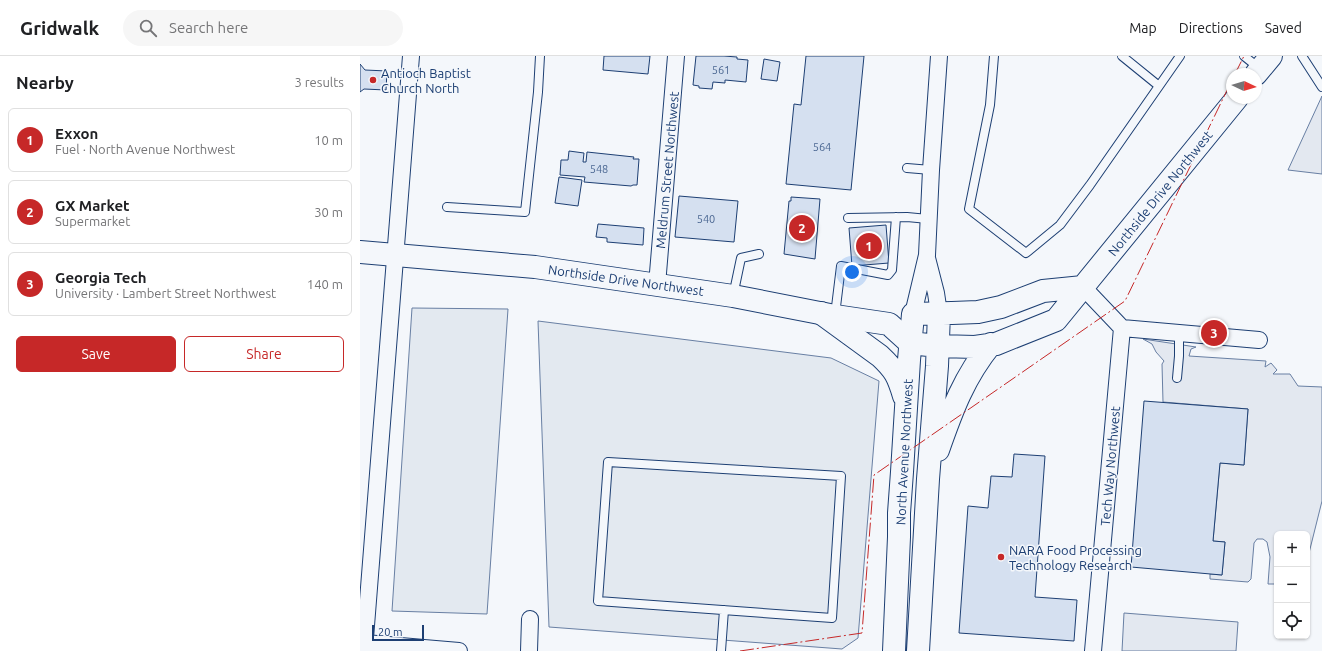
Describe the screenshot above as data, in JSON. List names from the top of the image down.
{
  "streets": {
    "main road": ["Northside Drive Northwest", "North Avenue Northwest"],
    "street": ["Meldrum Street Northwest", "Tech Way Northwest"]
  },
  "crossings": [
    ["Meldrum Street Northwest", "Northside Drive Northwest"],
    ["Northside Drive Northwest", "North Avenue Northwest"]
  ],
  "places": ["Antioch Baptist Church North", "NARA Food Processing Technology Research"],
  "house_numbers": [
    "561",
    "564",
    "548",
    "540"
  ],
  "scale_bar": "20 m",
  "north": "right",
  "page": {
    "header": "Gridwalk",
    "search": "Search here",
    "nav": ["Map", "Directions", "Saved"],
    "heading": ["Nearby", "3 results"],
    "list": [
      {
        "mark": "1",
        "name": "Exxon",
        "note": "Fuel · North Avenue Northwest",
        "value": "10 m"
      },
      {
        "mark": "2",
        "name": "GX Market",
        "note": "Supermarket",
        "value": "30 m"
      },
      {
        "mark": "3",
        "name": "Georgia Tech",
        "note": "University · Lambert Street Northwest",
        "value": "140 m"
      }
    ],
    "pins": ["2", "1", "3"],
    "buttons": ["Save", "Share"],
    "map_buttons": ["+", "−"],
    "scale": "20 m"
  }
}
